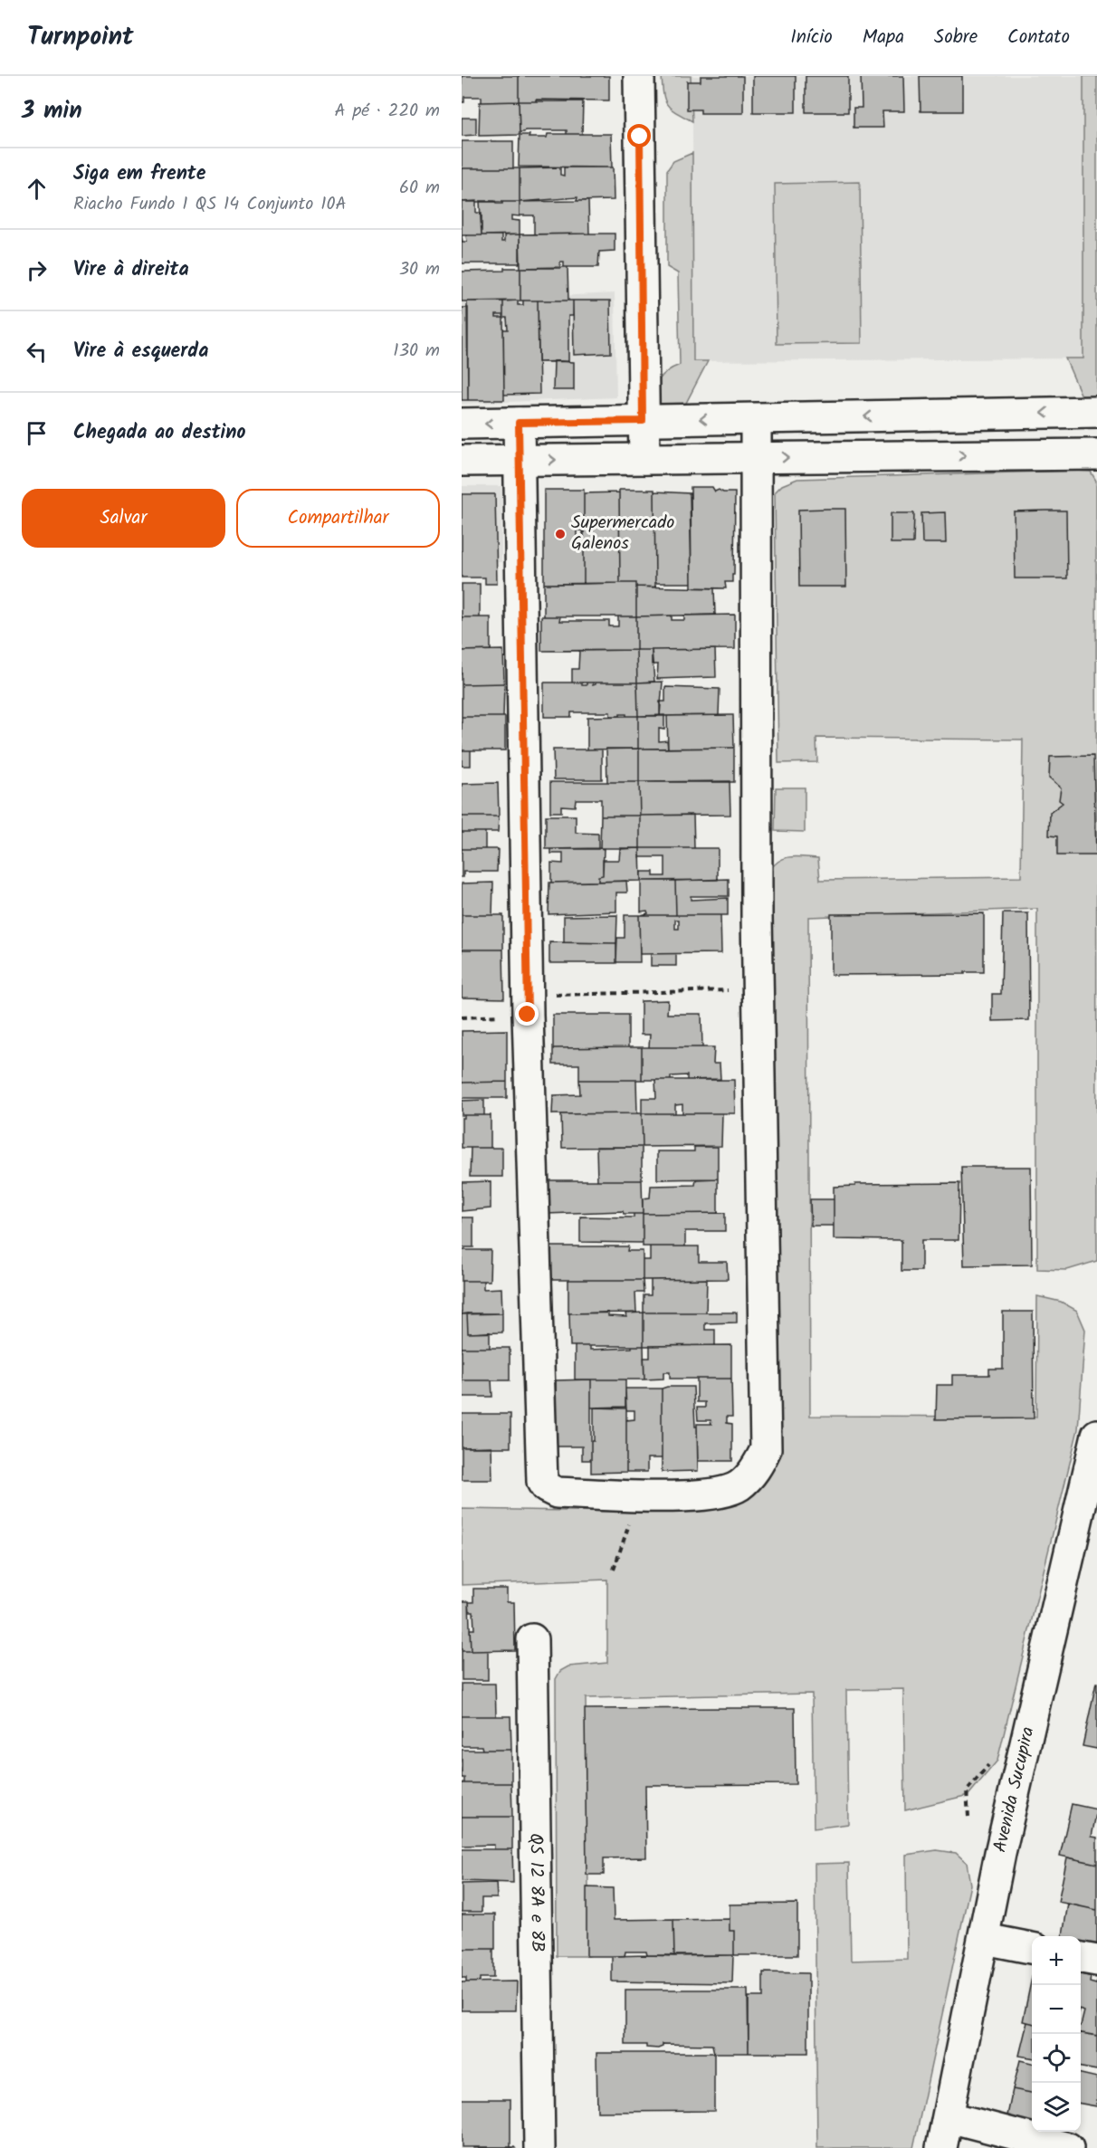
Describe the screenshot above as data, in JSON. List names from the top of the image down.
{
  "streets": {
    "street": ["Avenida Sucupira", "QS 12 8A e 8B"]
  },
  "places": ["Supermercado Galenos"],
  "page": {
    "header": "Turnpoint",
    "nav": [
      "Início",
      "Mapa",
      "Sobre",
      "Contato"
    ],
    "heading": ["3 min", "A pé · 220 m"],
    "list": [
      ["Siga em frente", "Riacho Fundo 1 QS 14 Conjunto 10A", "60 m"],
      ["Vire à direita", "30 m"],
      ["Vire à esquerda", "130 m"],
      "Chegada ao destino"
    ],
    "buttons": ["Salvar", "Compartilhar"],
    "map_buttons": ["+", "−"]
  }
}
